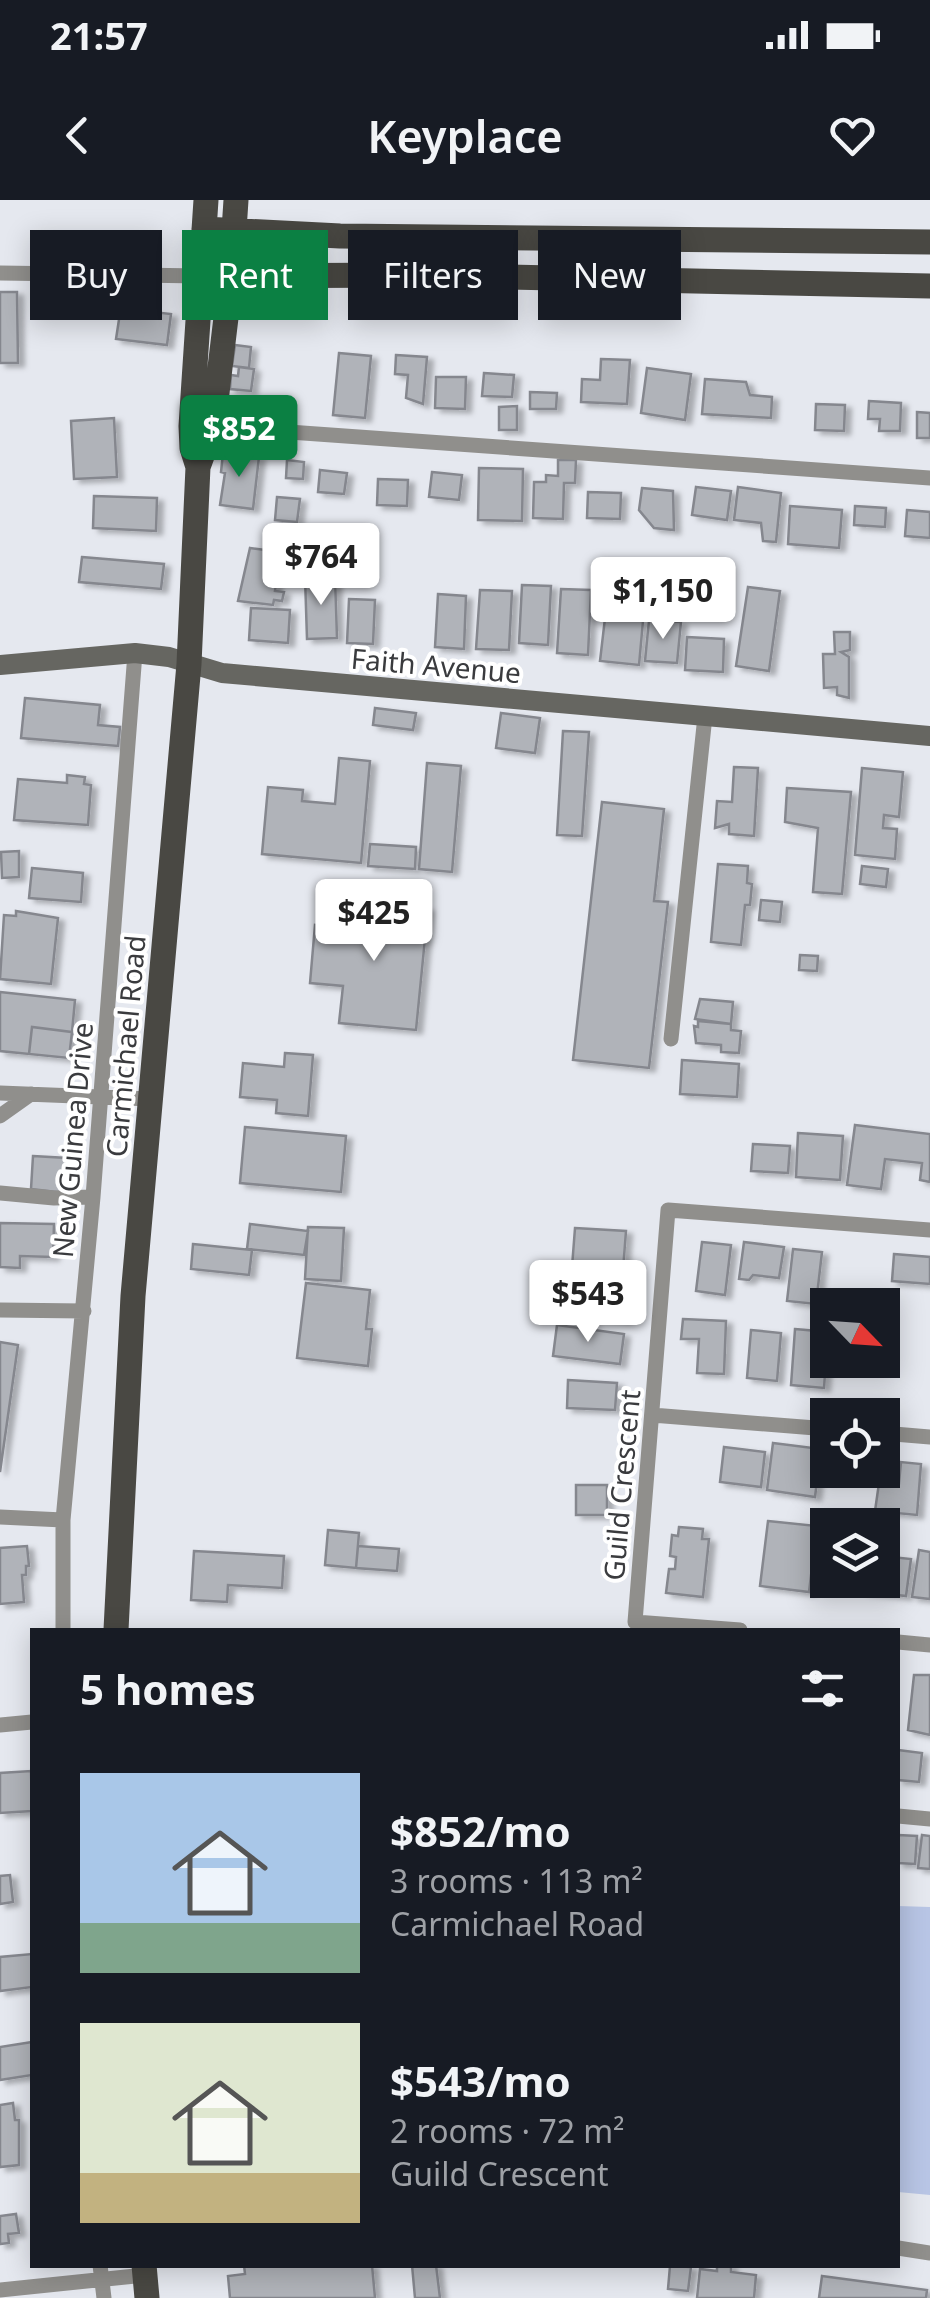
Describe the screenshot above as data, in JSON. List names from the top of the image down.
{
  "streets": {
    "main road": ["Carmichael Road"],
    "street": ["Faith Avenue", "New Guinea Drive", "Guild Crescent"]
  },
  "crossings": [
    ["Faith Avenue", "Carmichael Road"],
    ["Faith Avenue", "New Guinea Drive"]
  ],
  "north": "bottom right",
  "page": {
    "status": "21:57",
    "header": "Keyplace",
    "chip": [
      "Buy",
      "Rent",
      "Filters",
      "New"
    ],
    "price": [
      "$852",
      "$764",
      "$1,150",
      "$425",
      "$543"
    ],
    "heading": "5 homes",
    "list": [
      {
        "name": "$852/mo",
        "note": "3 rooms · 113 m² · Carmichael Road"
      },
      {
        "name": "$543/mo",
        "note": "2 rooms · 72 m² · Guild Crescent"
      }
    ]
  }
}
